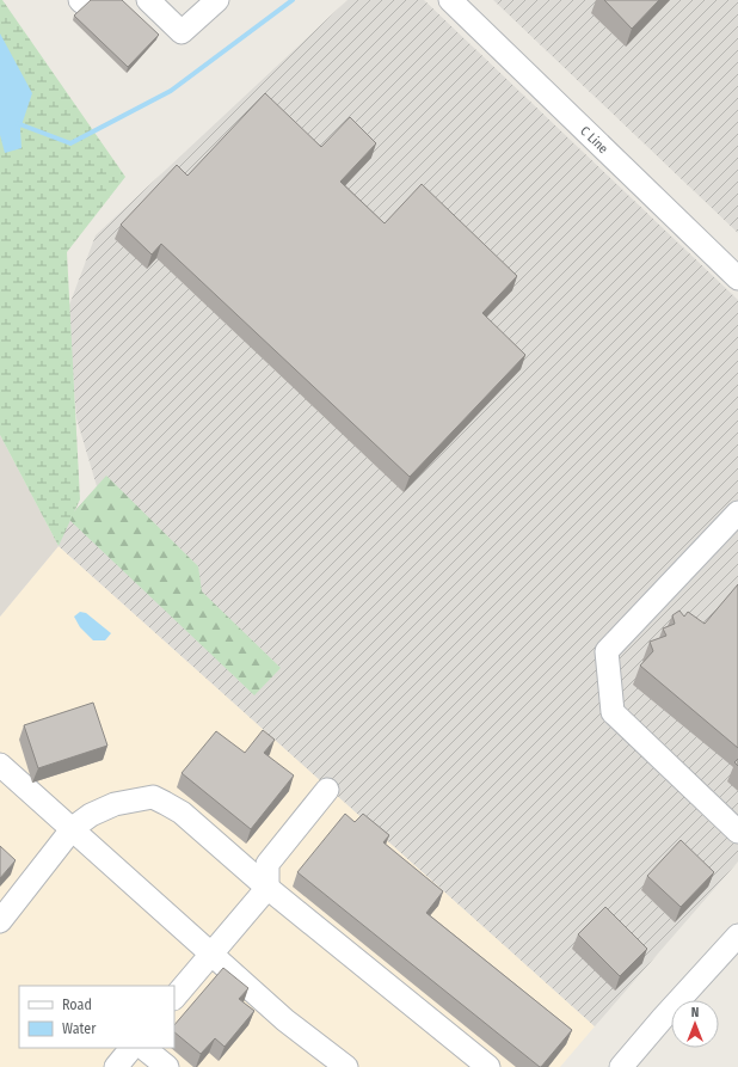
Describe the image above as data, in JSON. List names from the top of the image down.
{
  "streets": {
    "street": ["C Line"]
  },
  "legend": ["Road", "Water"],
  "north": "top"
}
